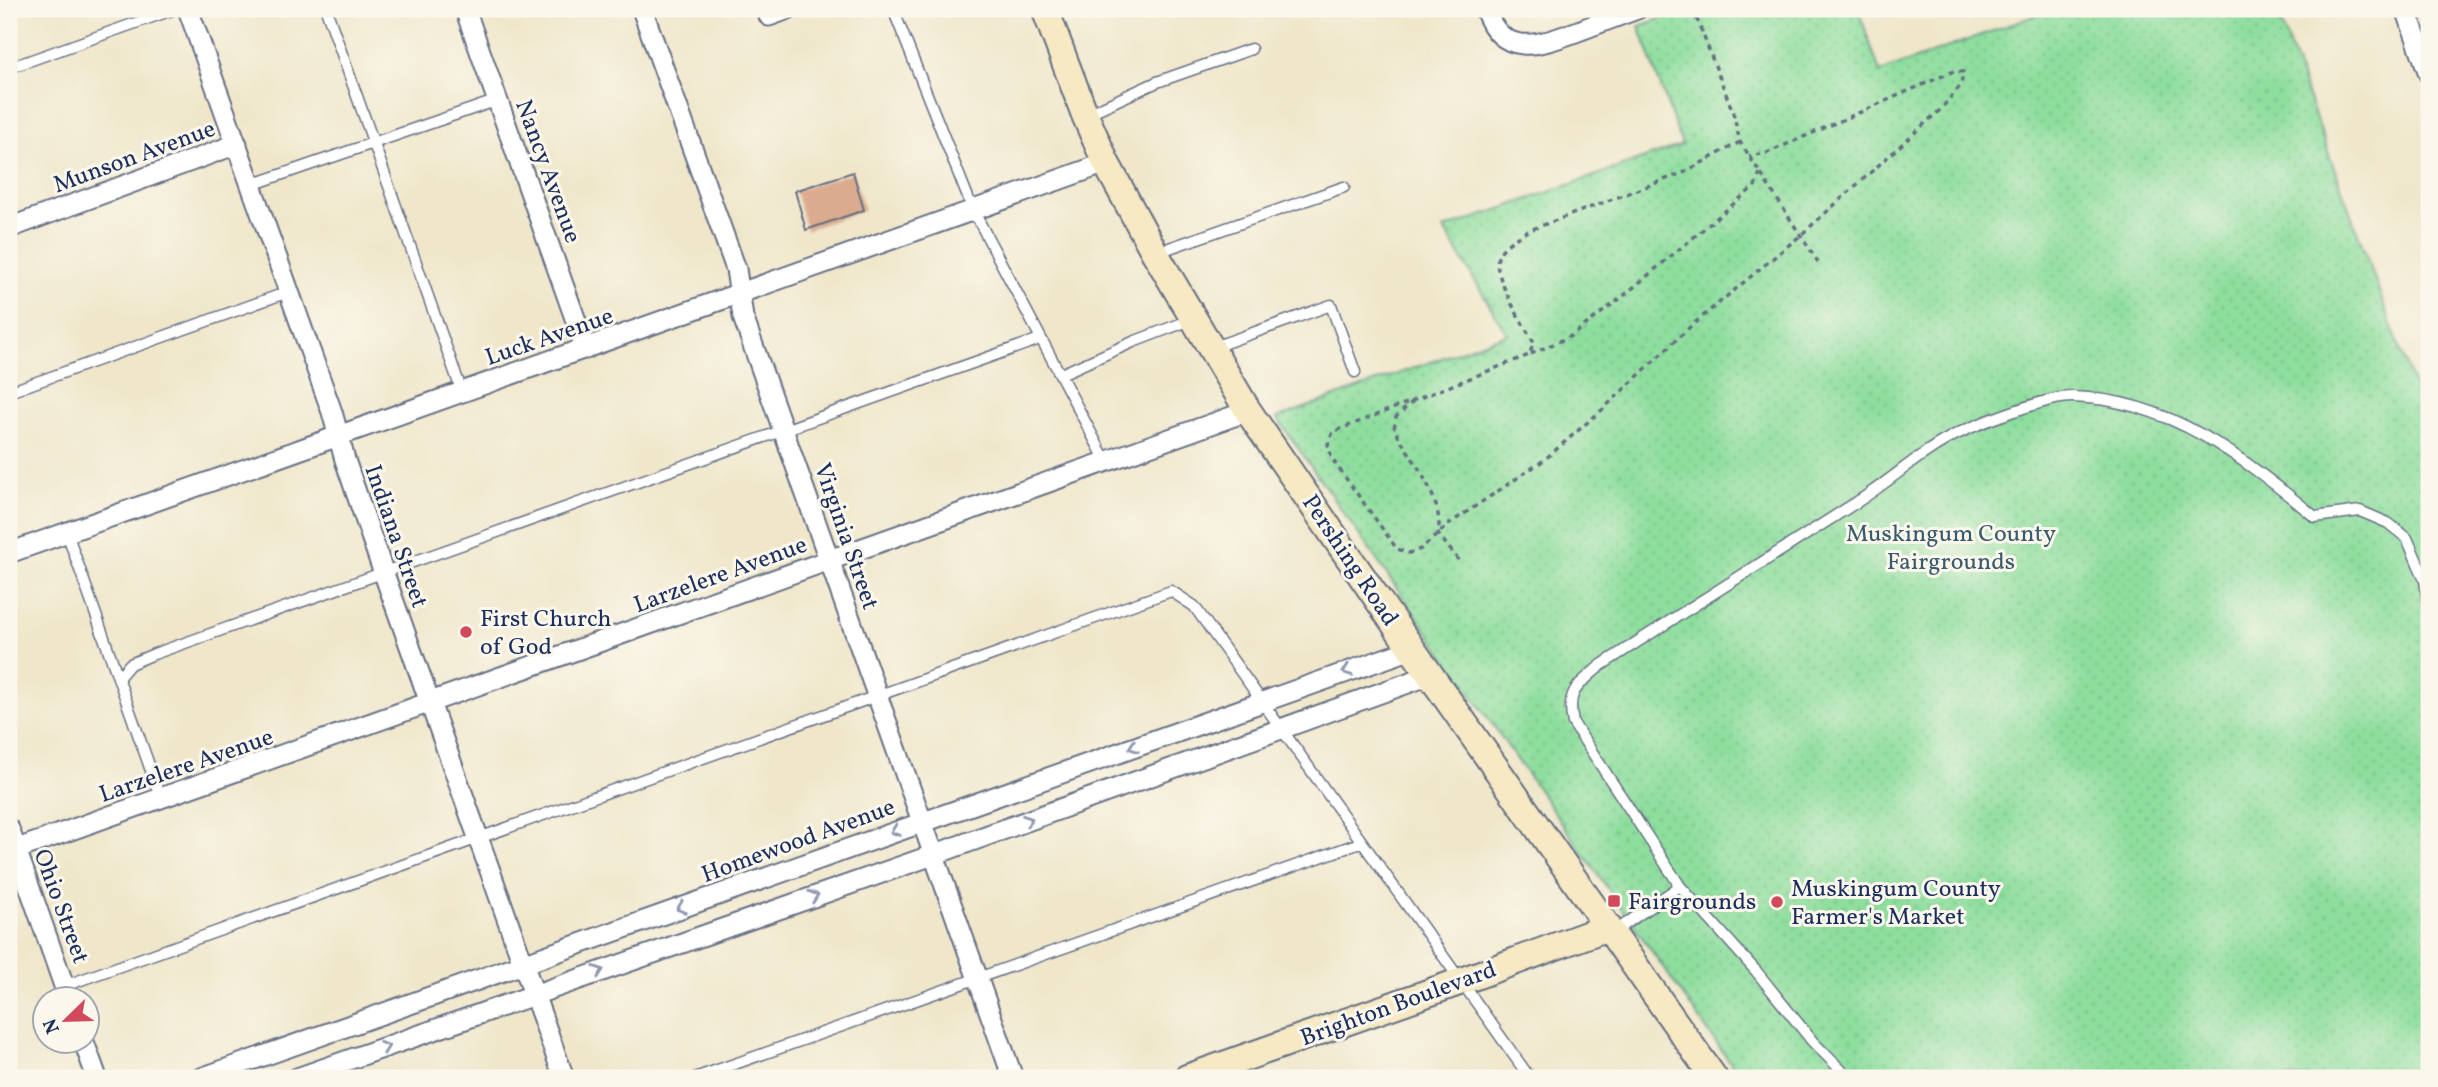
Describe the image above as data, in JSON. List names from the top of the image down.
{
  "streets": {
    "street": [
      "Munson Avenue",
      "Nancy Avenue",
      "Luck Avenue",
      "Indiana Street",
      "Virginia Street",
      "Pershing Road",
      "Larzelere Avenue",
      "Homewood Avenue",
      "Ohio Street",
      "Brighton Boulevard"
    ]
  },
  "crossings": [
    ["Munson Avenue", "Indiana Street"],
    ["Nancy Avenue", "Luck Avenue"],
    ["Luck Avenue", "Indiana Street"],
    ["Luck Avenue", "Virginia Street"],
    ["Luck Avenue", "Pershing Road"],
    ["Indiana Street", "Larzelere Avenue"],
    ["Indiana Street", "Homewood Avenue"],
    ["Virginia Street", "Larzelere Avenue"],
    ["Virginia Street", "Homewood Avenue"],
    ["Pershing Road", "Larzelere Avenue"],
    ["Pershing Road", "Homewood Avenue"],
    ["Pershing Road", "Brighton Boulevard"],
    ["Larzelere Avenue", "Ohio Street"]
  ],
  "parks": ["Muskingum County Fairgrounds"],
  "places": {
    "other": ["First Church of God", "Muskingum County Farmer's Market"],
    "transit": ["Fairgrounds"]
  },
  "north": "bottom left"
}
